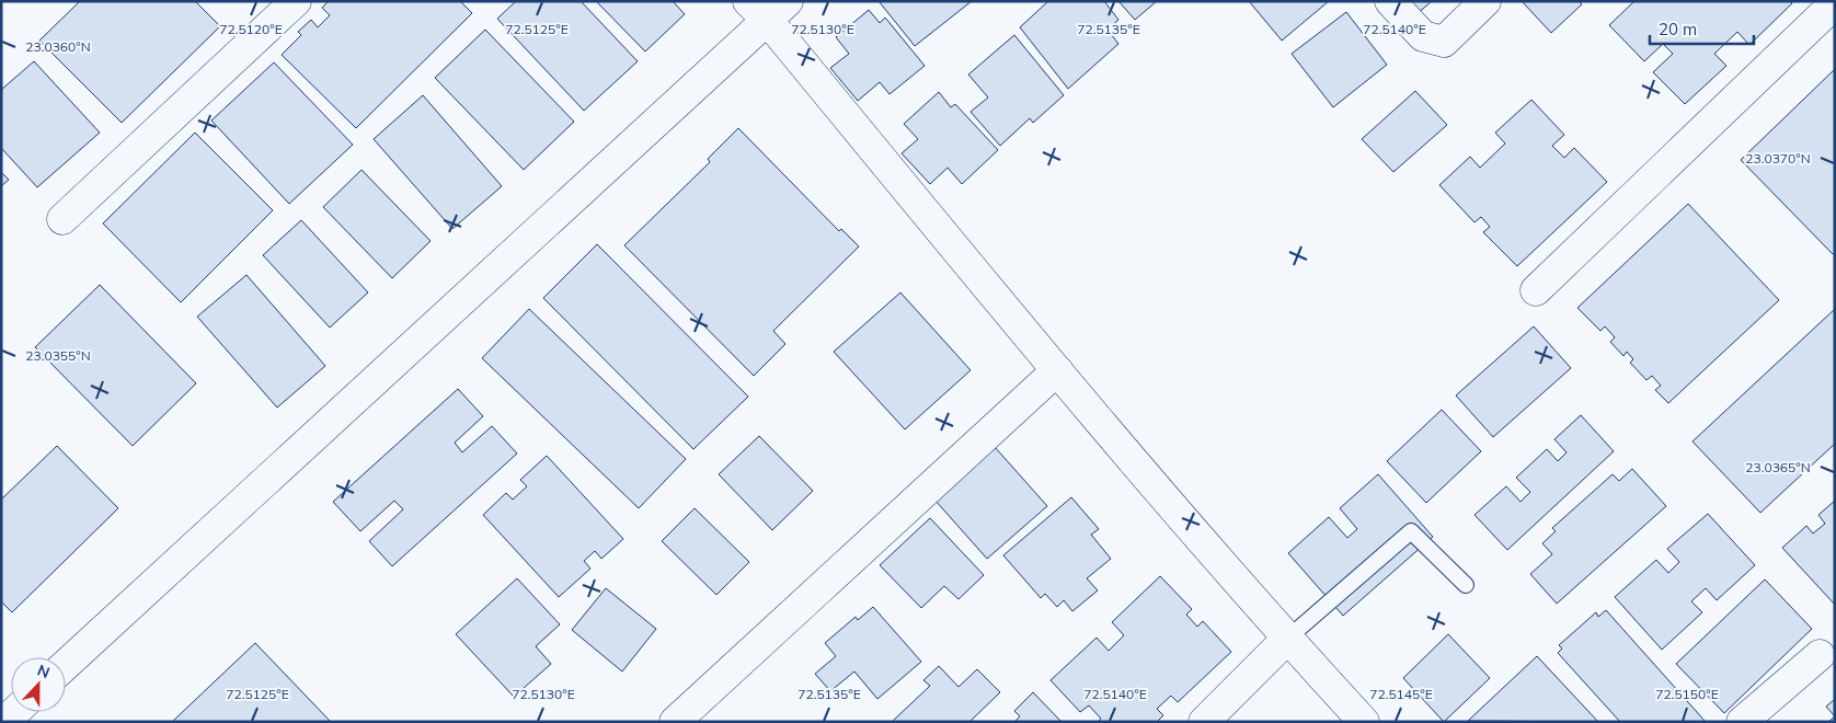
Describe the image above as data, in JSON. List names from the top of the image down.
{
  "scale_bar": "20 m",
  "north": "top",
  "coordinates": [
    "72.5120°E",
    "72.5125°E",
    "72.5130°E",
    "72.5135°E",
    "72.5140°E",
    "23.0360°N",
    "23.0370°N",
    "23.0355°N",
    "23.0365°N",
    "72.5145°E",
    "72.5150°E"
  ]
}
